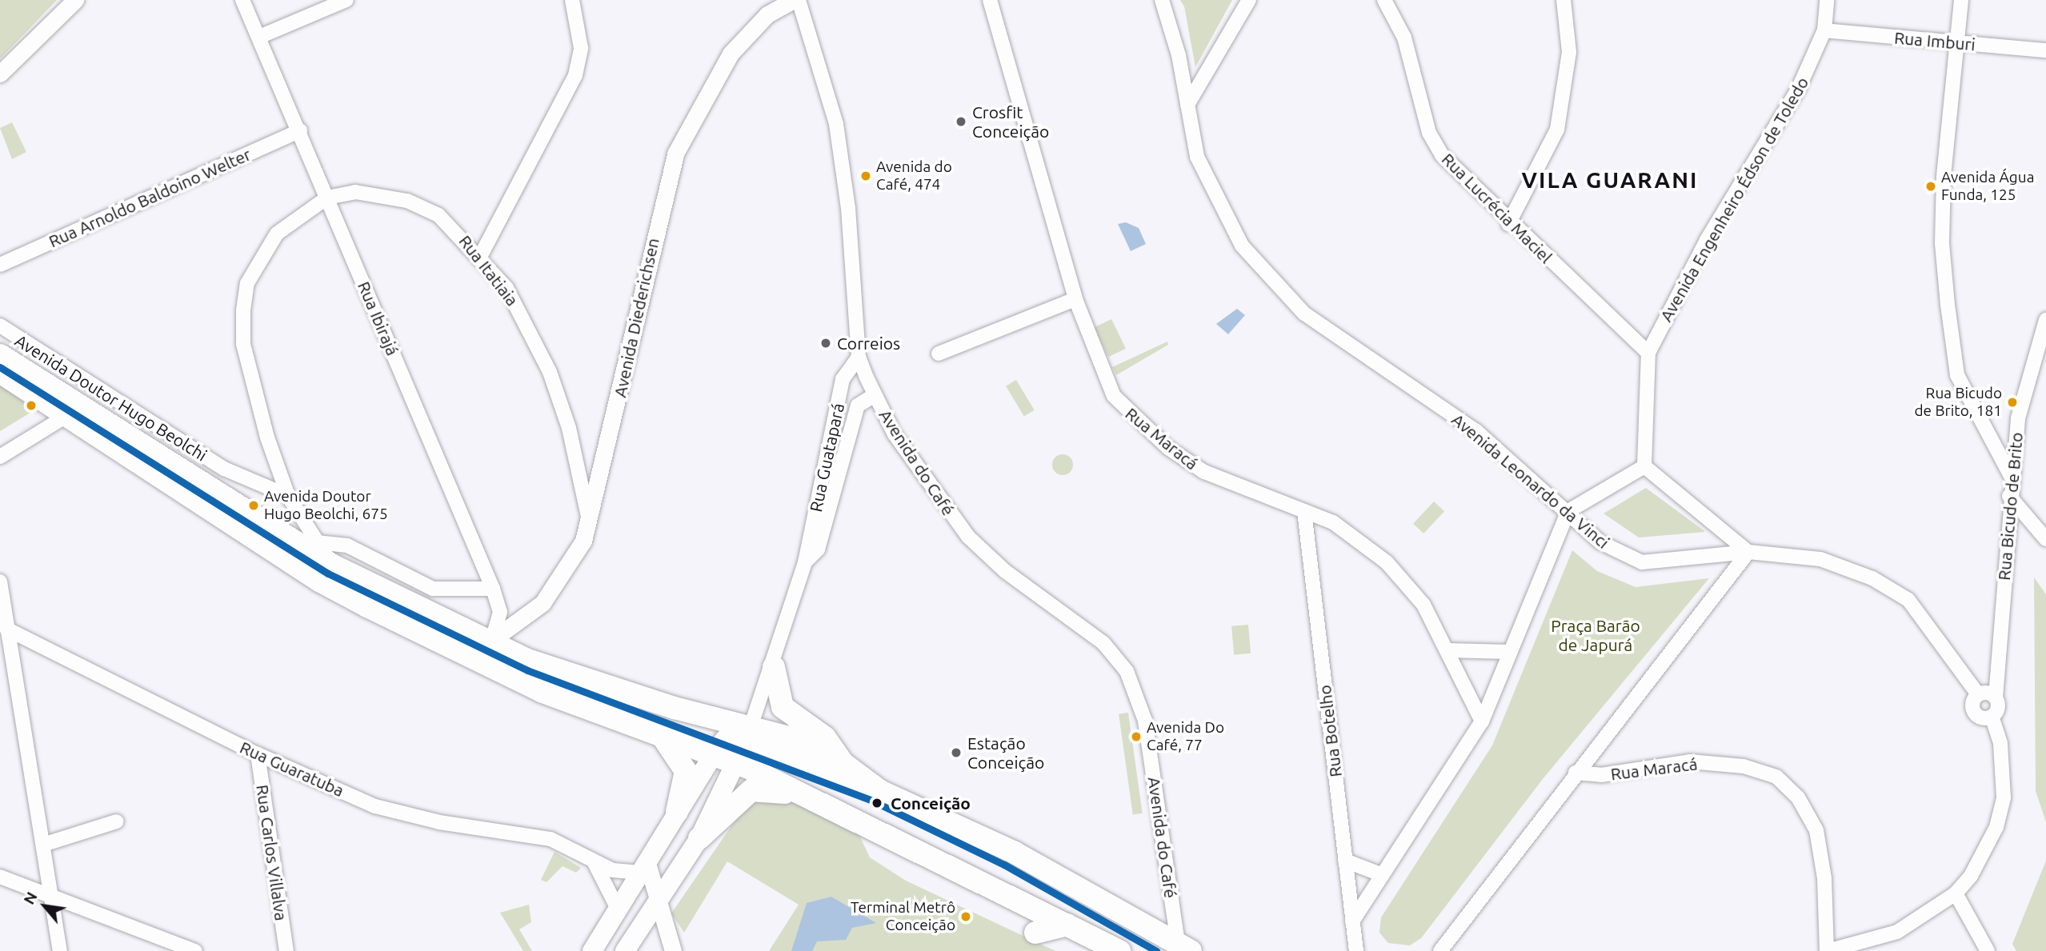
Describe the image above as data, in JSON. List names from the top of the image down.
{
  "streets": {
    "main road": ["Avenida Doutor Hugo Beolchi", "Rua Guatapará"],
    "street": [
      "Rua Imburi",
      "Rua Arnoldo Baldoino Welter",
      "Avenida Engenheiro Édson de Toledo",
      "Rua Lucrécia Maciel",
      "Rua Itatiaia",
      "Avenida Diederichsen",
      "Rua Ibirajá",
      "Rua Maracá",
      "Avenida do Café",
      "Avenida Leonardo da Vinci",
      "Rua Bicudo de Brito",
      "Rua Botelho",
      "Rua Guaratuba",
      "Rua Carlos Villalva"
    ]
  },
  "crossings": [
    ["Rua Imburi", "Avenida Engenheiro Édson de Toledo"],
    ["Rua Arnoldo Baldoino Welter", "Rua Ibirajá"],
    ["Avenida Engenheiro Édson de Toledo", "Rua Lucrécia Maciel"],
    ["Rua Itatiaia", "Avenida Diederichsen"],
    ["Rua Itatiaia", "Rua Ibirajá"],
    ["Rua Itatiaia", "Avenida Doutor Hugo Beolchi"],
    ["Avenida Diederichsen", "Rua Ibirajá"],
    ["Avenida Diederichsen", "Avenida Doutor Hugo Beolchi"],
    ["Rua Ibirajá", "Avenida Doutor Hugo Beolchi"],
    ["Avenida Doutor Hugo Beolchi", "Rua Guatapará"],
    ["Rua Maracá", "Rua Botelho"],
    ["Rua Guatapará", "Avenida do Café"],
    ["Avenida Leonardo da Vinci", "Rua Bicudo de Brito"],
    ["Rua Guaratuba", "Rua Carlos Villalva"]
  ],
  "districts": ["VILA GUARANI"],
  "parks": ["Praça Barão de Japurá"],
  "places": [
    "Crosfit Conceição",
    "Avenida do Café, 474",
    "Avenida Água Funda, 125",
    "Correios",
    "Rua Bicudo de Brito, 181",
    "Avenida Doutor Hugo Beolchi, 675",
    "Avenida Do Café, 77",
    "Estação Conceição",
    "Conceição",
    "Terminal Metrô Conceição"
  ],
  "north": "top left"
}
